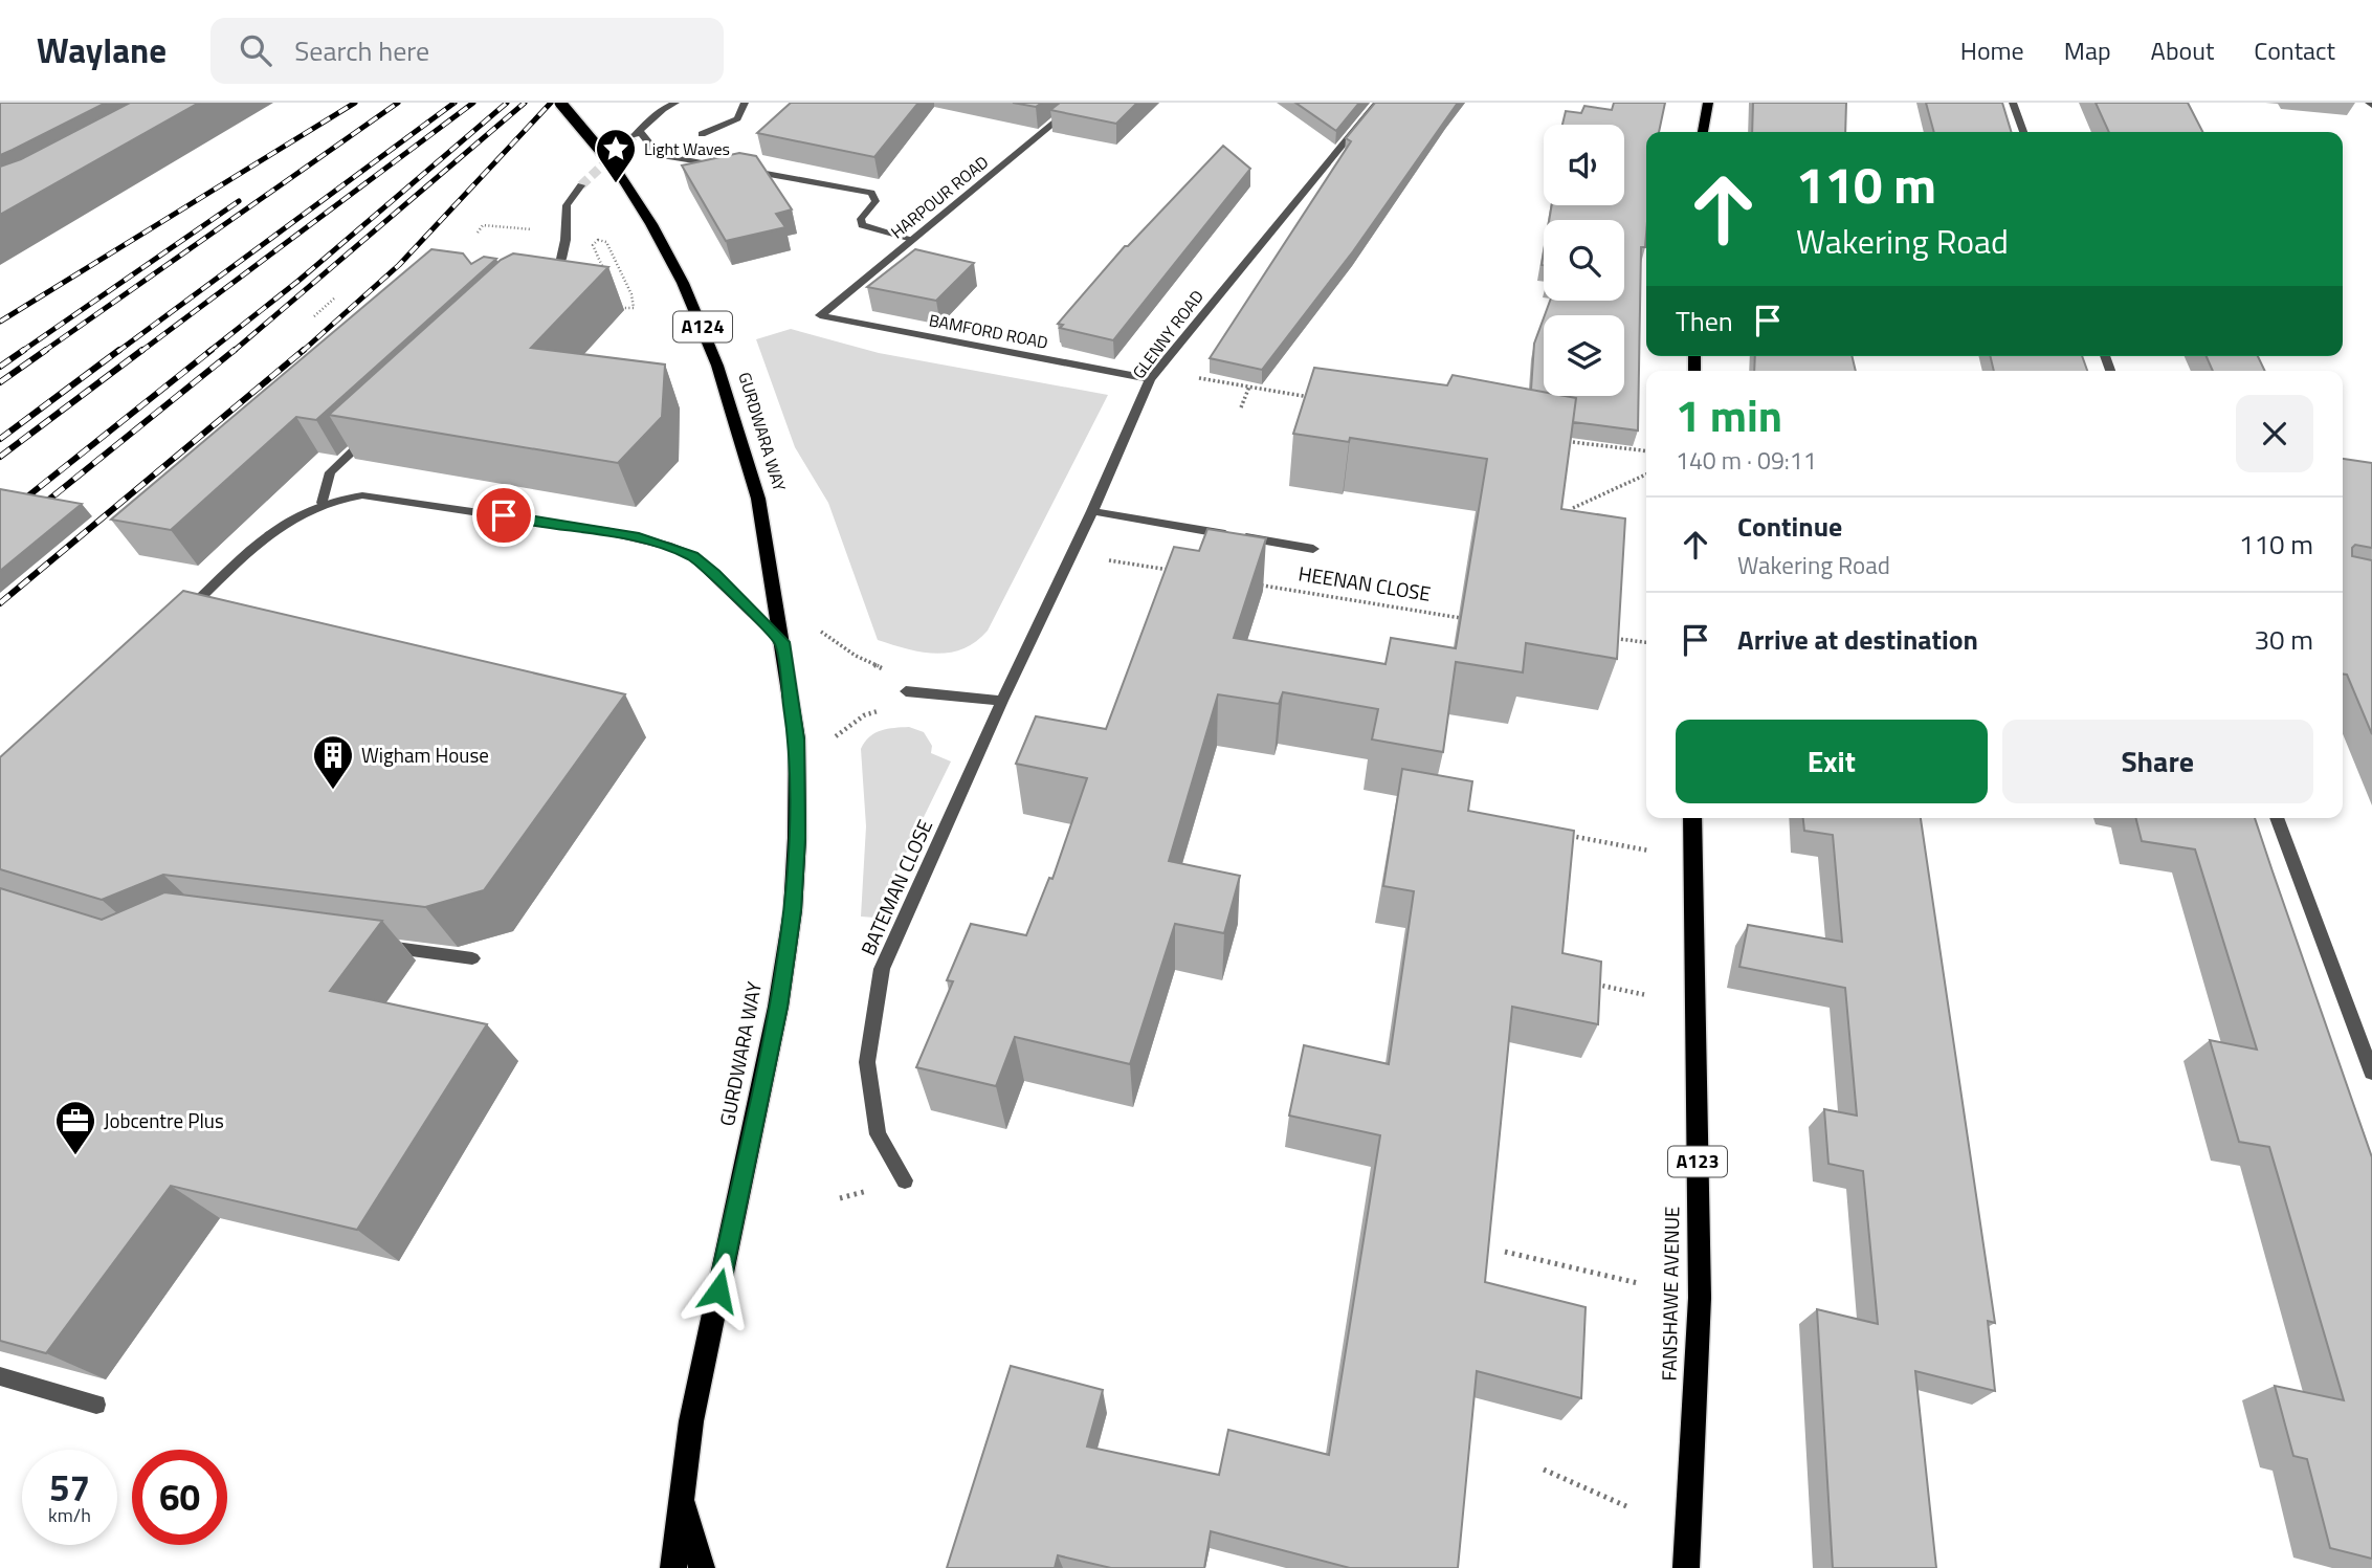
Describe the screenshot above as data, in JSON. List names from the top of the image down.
{
  "streets": {
    "main road": [
      "A124",
      "GURDWARA WAY",
      "A123",
      "FANSHAWE AVENUE"
    ],
    "street": [
      "HARPOUR ROAD",
      "BAMFORD ROAD",
      "GLENNY ROAD",
      "HEENAN CLOSE",
      "BATEMAN CLOSE"
    ]
  },
  "crossings": [
    ["HARPOUR ROAD", "BAMFORD ROAD"],
    ["BAMFORD ROAD", "GLENNY ROAD"],
    ["GLENNY ROAD", "HEENAN CLOSE"],
    ["GLENNY ROAD", "BATEMAN CLOSE"]
  ],
  "places": {
    "place": ["Light Waves"],
    "building": ["Wigham House"],
    "office": ["Jobcentre Plus"]
  },
  "page": {
    "header": "Waylane",
    "search": "Search here",
    "nav": [
      "Home",
      "Map",
      "About",
      "Contact"
    ],
    "turn": ["110 m", "Wakering Road"],
    "then": "Then",
    "heading": ["1 min", "140 m · 09:11"],
    "list": [
      {
        "name": "Continue",
        "note": "Wakering Road",
        "value": "110 m"
      },
      {
        "name": "Arrive at destination",
        "value": "30 m"
      }
    ],
    "buttons": ["Exit", "Share"],
    "speed": "57 km/h",
    "limit": "60"
  }
}
